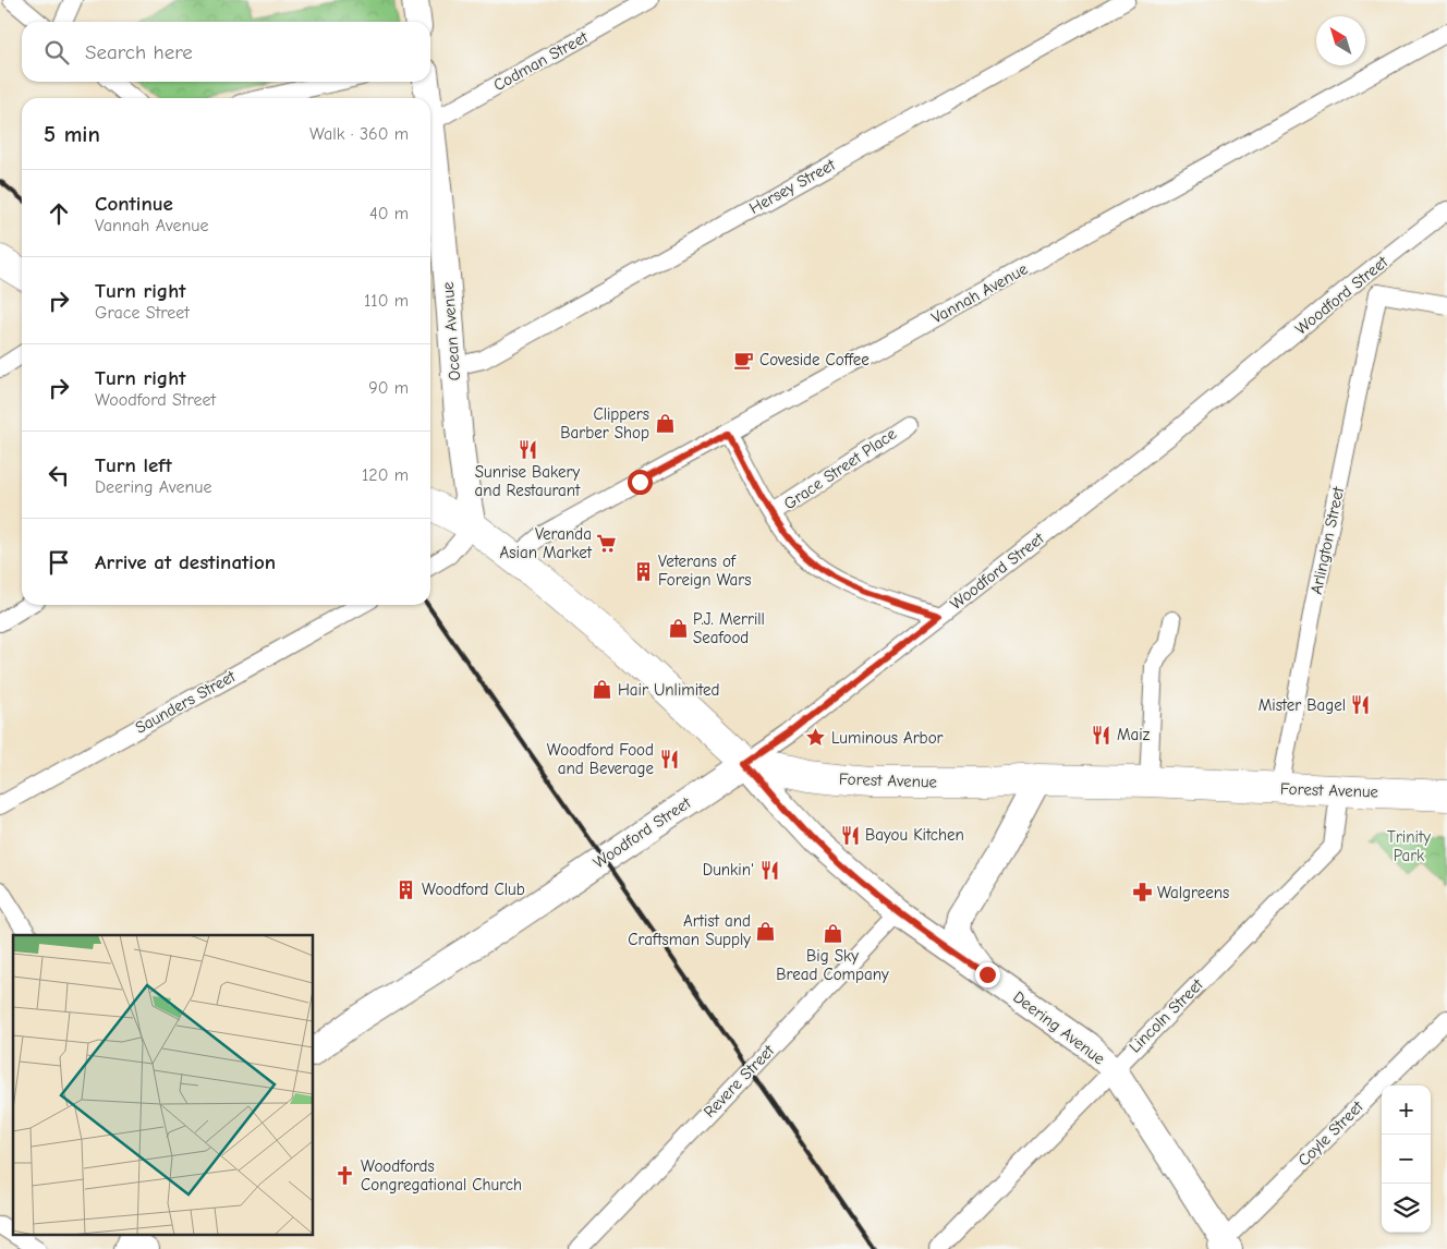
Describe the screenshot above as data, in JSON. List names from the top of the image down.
{
  "streets": {
    "highway": ["Forest Avenue"],
    "main road": ["Woodford Street", "Ocean Avenue", "Deering Avenue"],
    "street": [
      "Codman Street",
      "Hersey Street",
      "Vannah Avenue",
      "Grace Street Place",
      "Arlington Street",
      "Saunders Street",
      "Lincoln Street",
      "Revere Street",
      "Coyle Street"
    ]
  },
  "crossings": [
    ["Codman Street", "Ocean Avenue"],
    ["Hersey Street", "Ocean Avenue"],
    ["Woodford Street", "Forest Avenue"],
    ["Woodford Street", "Deering Avenue"],
    ["Arlington Street", "Forest Avenue"],
    ["Forest Avenue", "Lincoln Street"],
    ["Forest Avenue", "Deering Avenue"],
    ["Lincoln Street", "Deering Avenue"],
    ["Deering Avenue", "Revere Street"],
    ["Deering Avenue", "Coyle Street"]
  ],
  "parks": ["Trinity Park"],
  "places": {
    "cafe": ["Coveside Coffee"],
    "shop": [
      "Clippers Barber Shop",
      "P.J. Merrill Seafood",
      "Hair Unlimited",
      "Artist and Craftsman Supply",
      "Big Sky Bread Company"
    ],
    "restaurant": [
      "Sunrise Bakery and Restaurant",
      "Mister Bagel",
      "Maiz",
      "Woodford Food and Beverage",
      "Bayou Kitchen",
      "Dunkin'"
    ],
    "supermarket": ["Veranda Asian Market"],
    "building": ["Veterans of Foreign Wars", "Woodford Club"],
    "place": ["Luminous Arbor"],
    "pharmacy": ["Walgreens"],
    "church": ["Woodfords Congregational Church"]
  },
  "north": "top left",
  "page": {
    "search": "Search here",
    "heading": ["5 min", "Walk · 360 m"],
    "list": [
      ["Continue", "Vannah Avenue", "40 m"],
      ["Turn right", "Grace Street", "110 m"],
      ["Turn right", "Woodford Street", "90 m"],
      ["Turn left", "Deering Avenue", "120 m"],
      "Arrive at destination"
    ],
    "map_buttons": ["+", "−"]
  }
}
